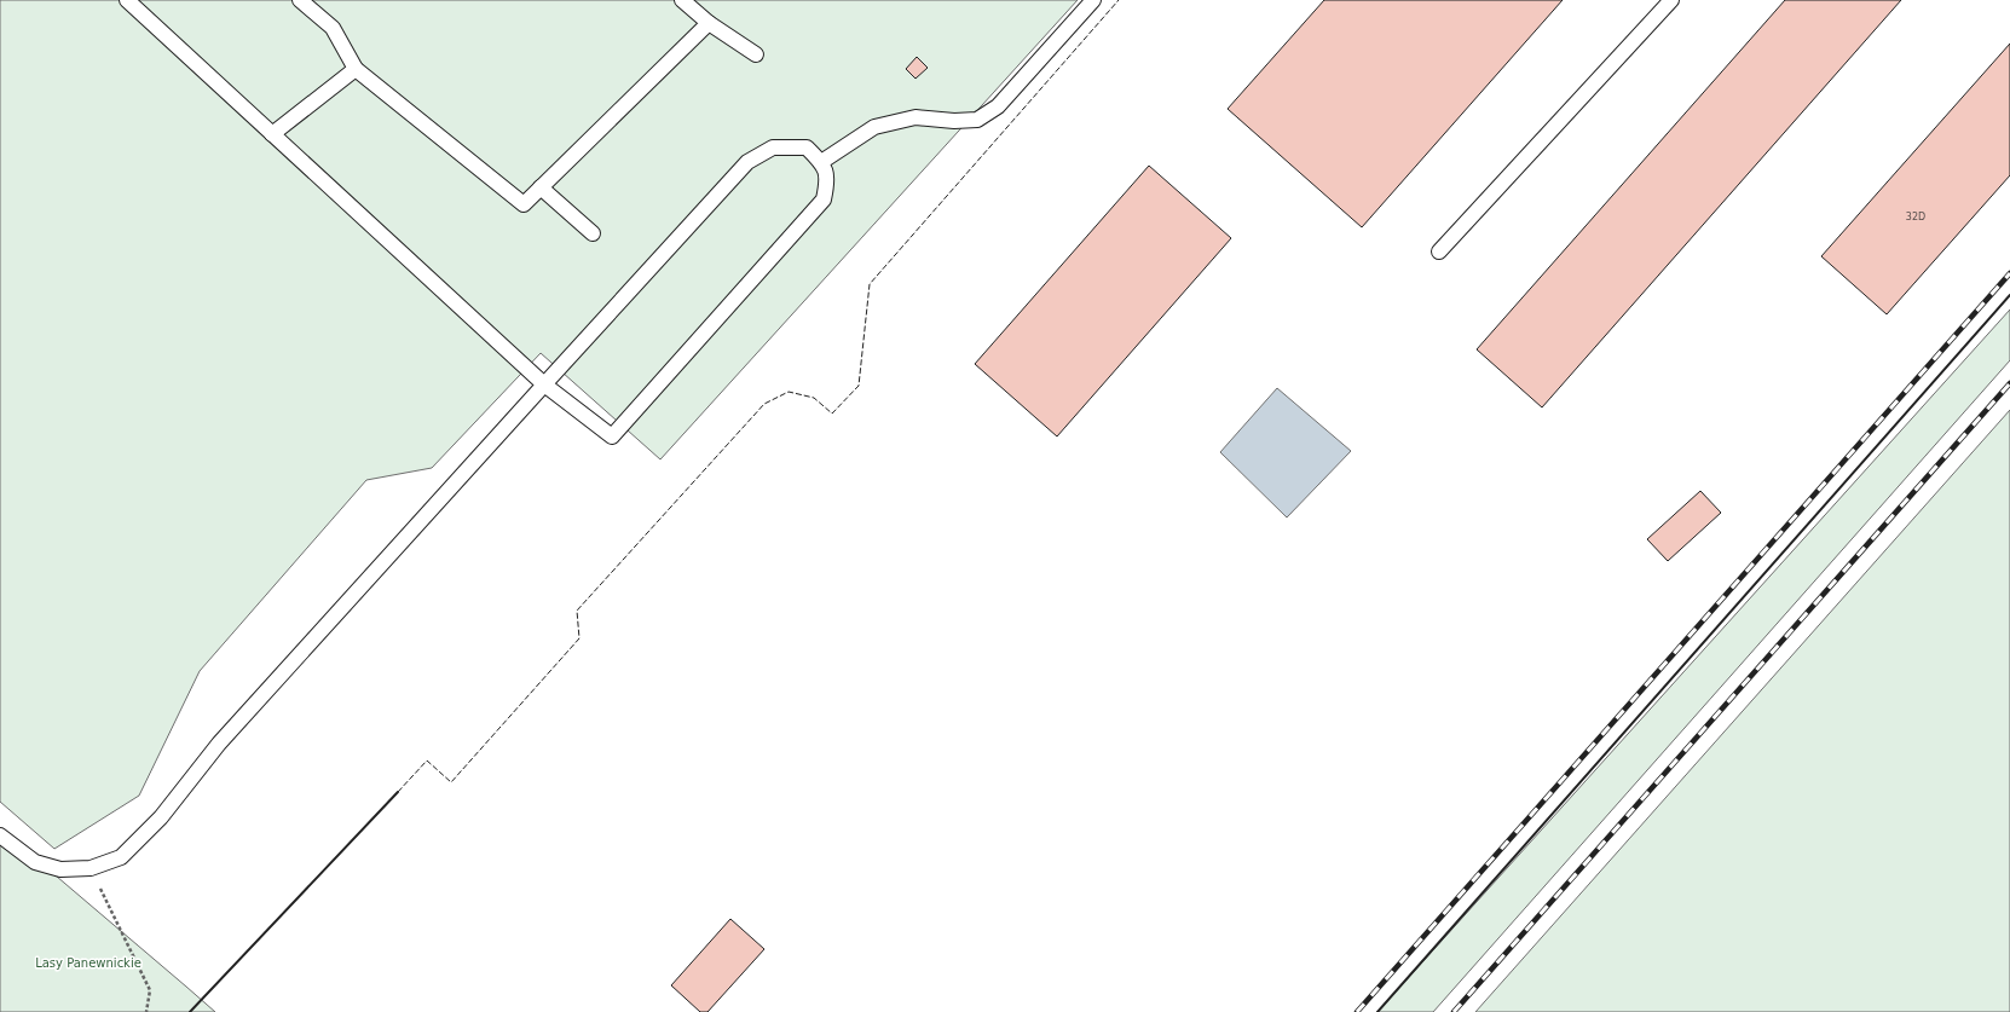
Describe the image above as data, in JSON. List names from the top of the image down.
{
  "parks": ["Lasy Panewnickie"],
  "house_numbers": ["32D"]
}
